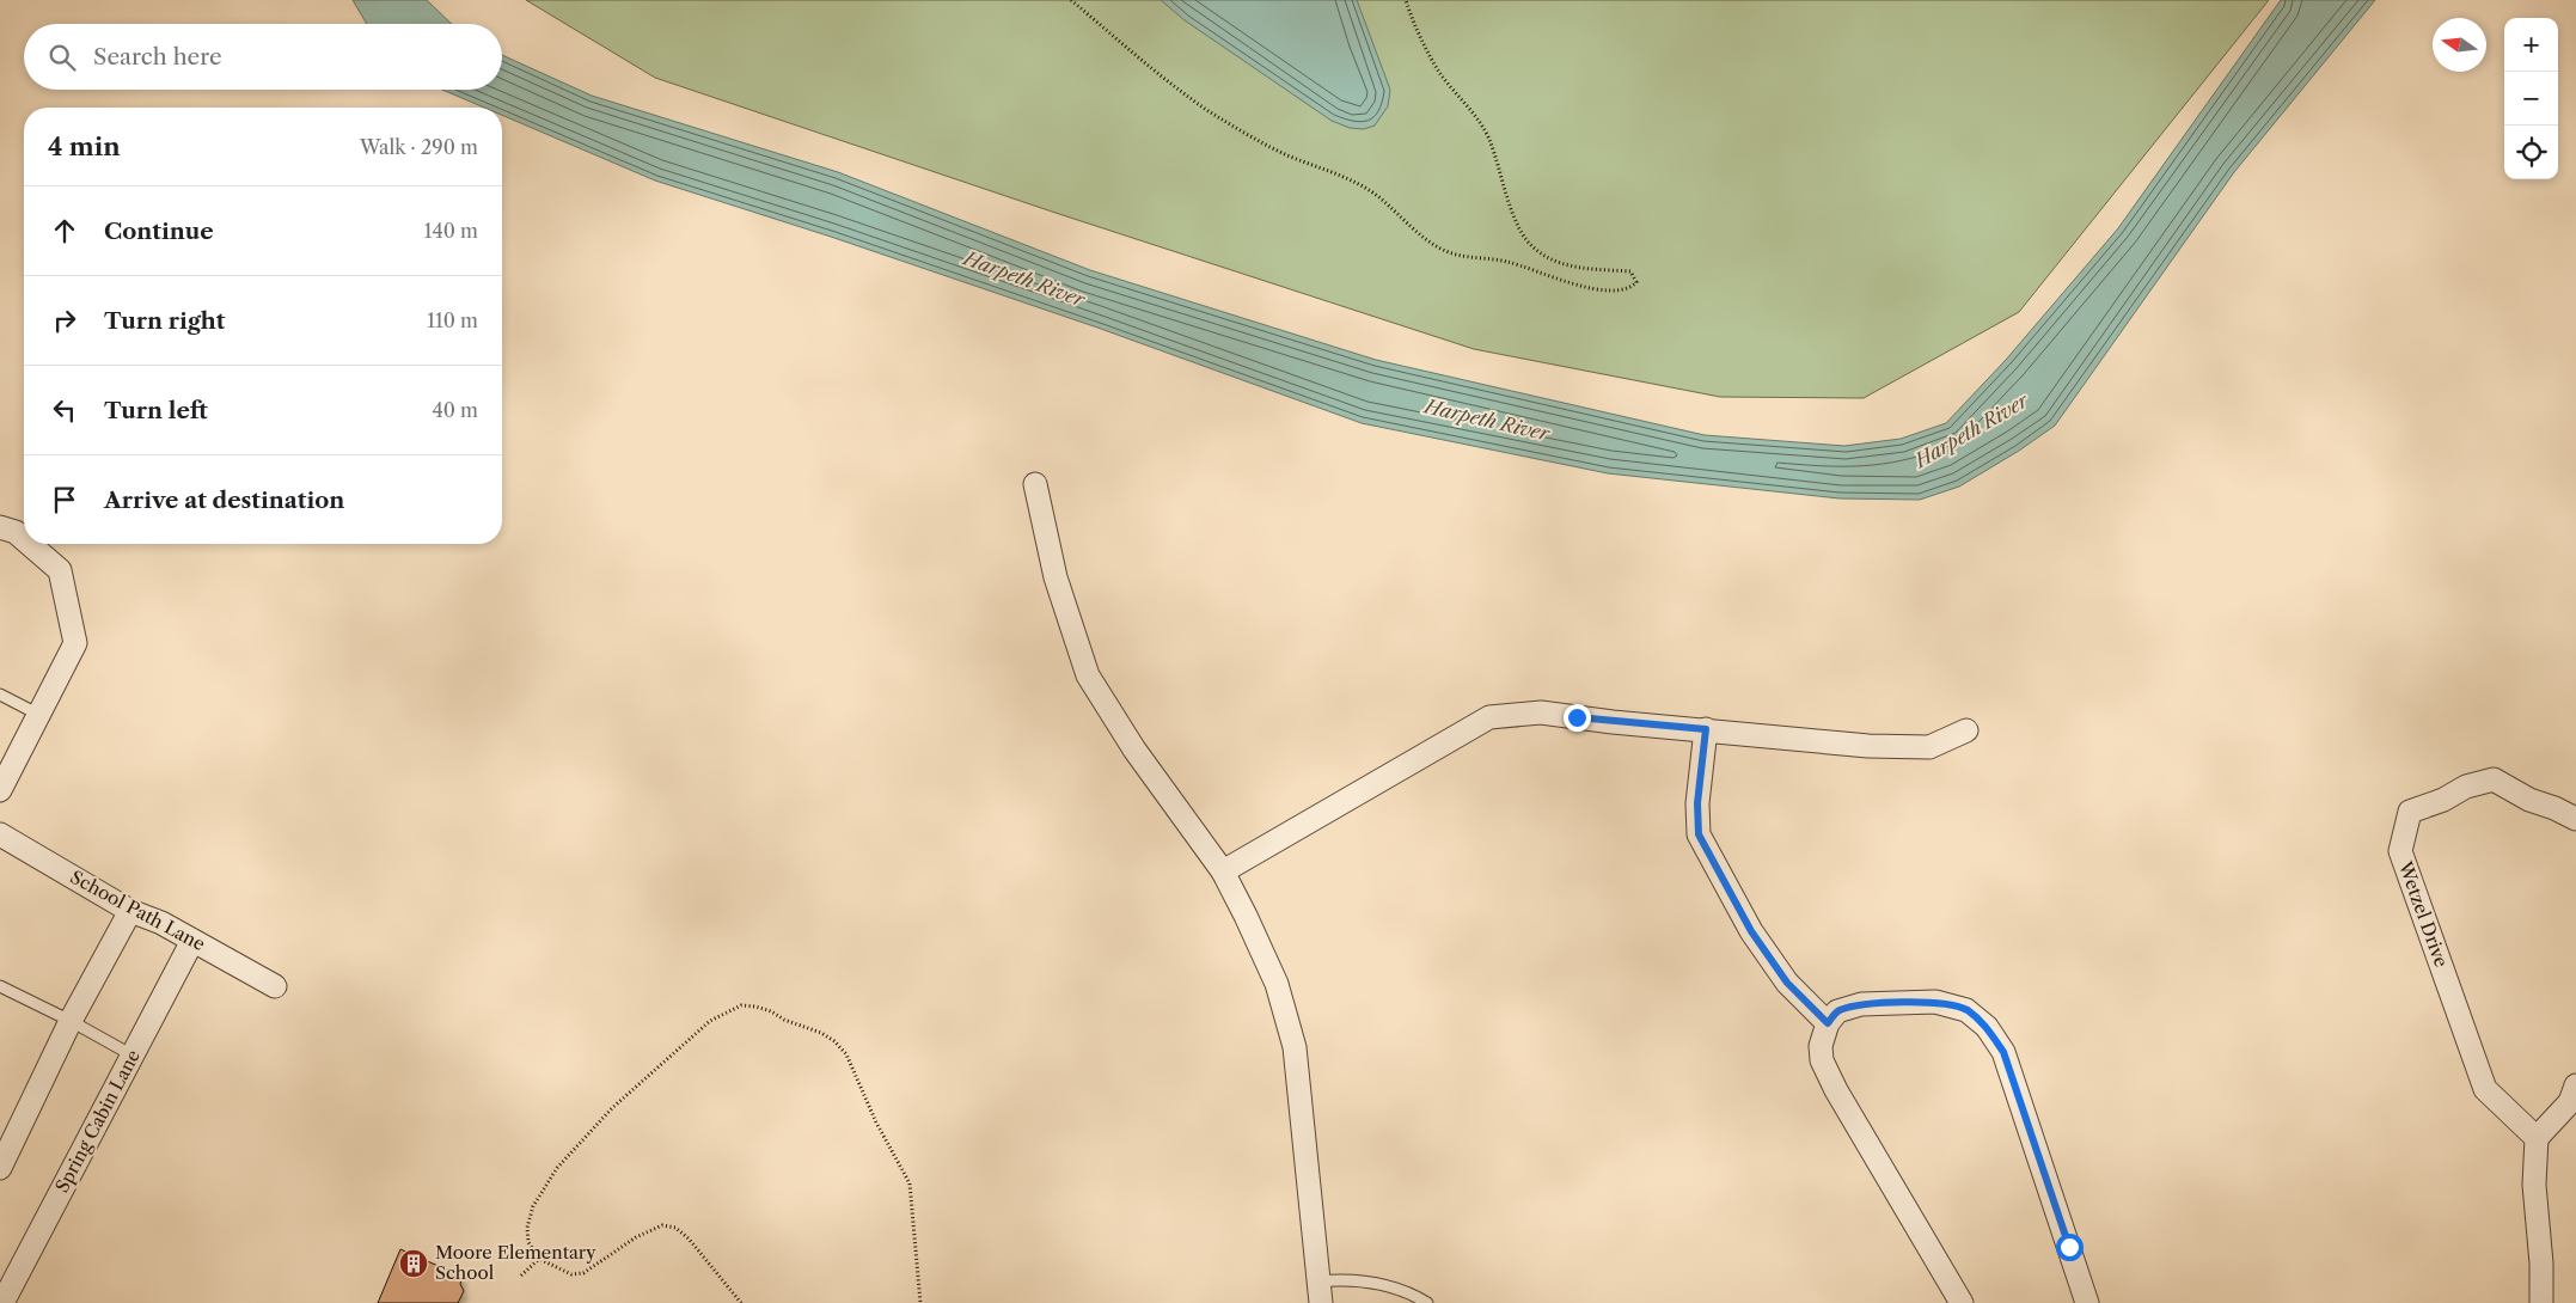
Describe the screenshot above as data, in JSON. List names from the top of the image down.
{
  "streets": {
    "street": ["School Path Lane", "Wetzel Drive", "Spring Cabin Lane"]
  },
  "crossings": [
    ["School Path Lane", "Spring Cabin Lane"]
  ],
  "water": ["Harpeth River"],
  "places": {
    "building": ["Moore Elementary School"]
  },
  "north": "left",
  "page": {
    "map_buttons": ["+", "−"],
    "search": "Search here",
    "heading": ["4 min", "Walk · 290 m"],
    "list": [
      ["Continue", "140 m"],
      ["Turn right", "110 m"],
      ["Turn left", "40 m"],
      "Arrive at destination"
    ]
  }
}
